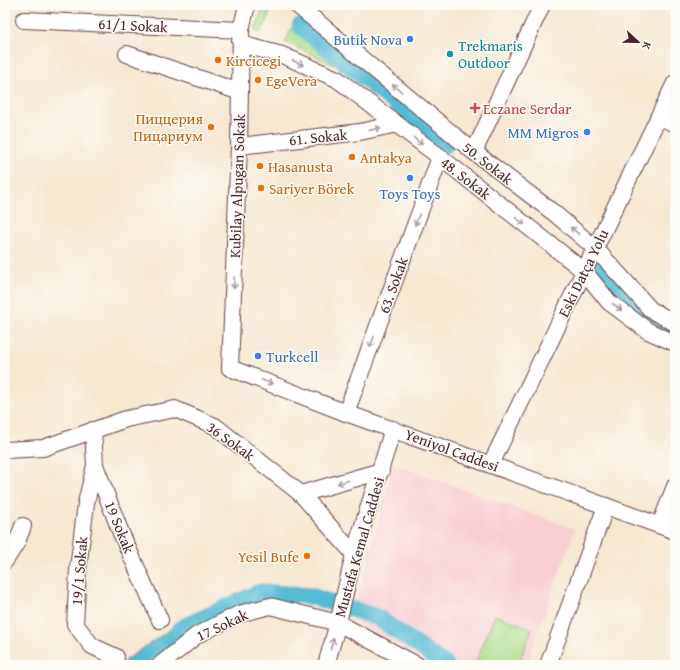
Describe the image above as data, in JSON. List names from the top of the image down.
{
  "streets": {
    "street": [
      "61/1 Sokak",
      "61. Sokak",
      "50. Sokak",
      "48. Sokak",
      "Kubilay Alpugan Sokak",
      "Eski Datça Yolu",
      "63. Sokak",
      "36 Sokak",
      "Yeniyol Caddesi",
      "19 Sokak",
      "Mustafa Kemal Caddesi",
      "19/1 Sokak",
      "17 Sokak"
    ]
  },
  "crossings": [
    ["61/1 Sokak", "48. Sokak"],
    ["61/1 Sokak", "Kubilay Alpugan Sokak"],
    ["61. Sokak", "48. Sokak"],
    ["61. Sokak", "Kubilay Alpugan Sokak"],
    ["50. Sokak", "Eski Datça Yolu"],
    ["48. Sokak", "Kubilay Alpugan Sokak"],
    ["48. Sokak", "Eski Datça Yolu"],
    ["48. Sokak", "63. Sokak"],
    ["Kubilay Alpugan Sokak", "Yeniyol Caddesi"],
    ["Eski Datça Yolu", "Yeniyol Caddesi"],
    ["63. Sokak", "Yeniyol Caddesi"],
    ["36 Sokak", "19 Sokak"],
    ["36 Sokak", "Mustafa Kemal Caddesi"],
    ["Yeniyol Caddesi", "Mustafa Kemal Caddesi"],
    ["19 Sokak", "19/1 Sokak"],
    ["Mustafa Kemal Caddesi", "17 Sokak"]
  ],
  "one_way": [
    "61. Sokak",
    "50. Sokak",
    "48. Sokak",
    "Kubilay Alpugan Sokak",
    "63. Sokak"
  ],
  "places": {
    "other": [
      "Butik Nova",
      "Trekmaris Outdoor",
      "Kircicegi",
      "EgeVera",
      "Пиццерия Пицариум",
      "MM Migros",
      "Antakya",
      "Hasanusta",
      "Toys Toys",
      "Sariyer Börek",
      "Turkcell",
      "Yesil Bufe"
    ],
    "health": ["Eczane Serdar"]
  },
  "north": "right"
}
